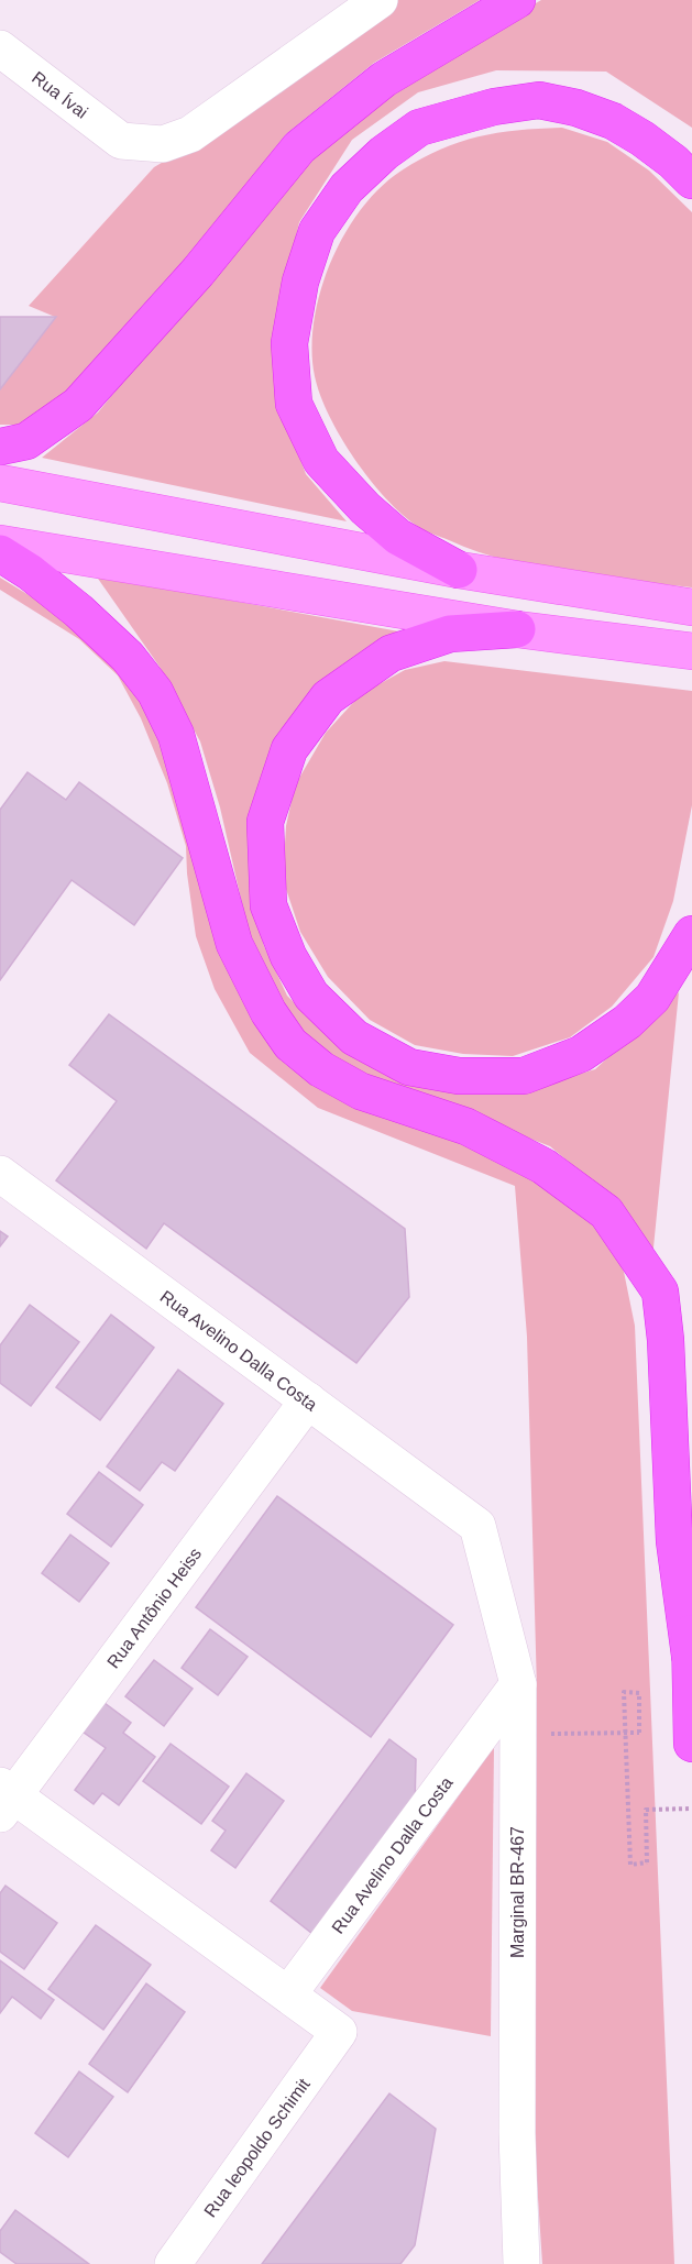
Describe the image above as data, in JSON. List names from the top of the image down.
{
  "streets": {
    "street": [
      "Rua Ívai",
      "Rua Avelino Dalla Costa",
      "Rua Antônio Heiss",
      "Marginal BR-467",
      "Rua leopoldo Schimit"
    ]
  },
  "crossings": [
    ["Rua Avelino Dalla Costa", "Rua Antônio Heiss"],
    ["Rua Avelino Dalla Costa", "Marginal BR-467"],
    ["Rua Avelino Dalla Costa", "Rua leopoldo Schimit"]
  ]
}
